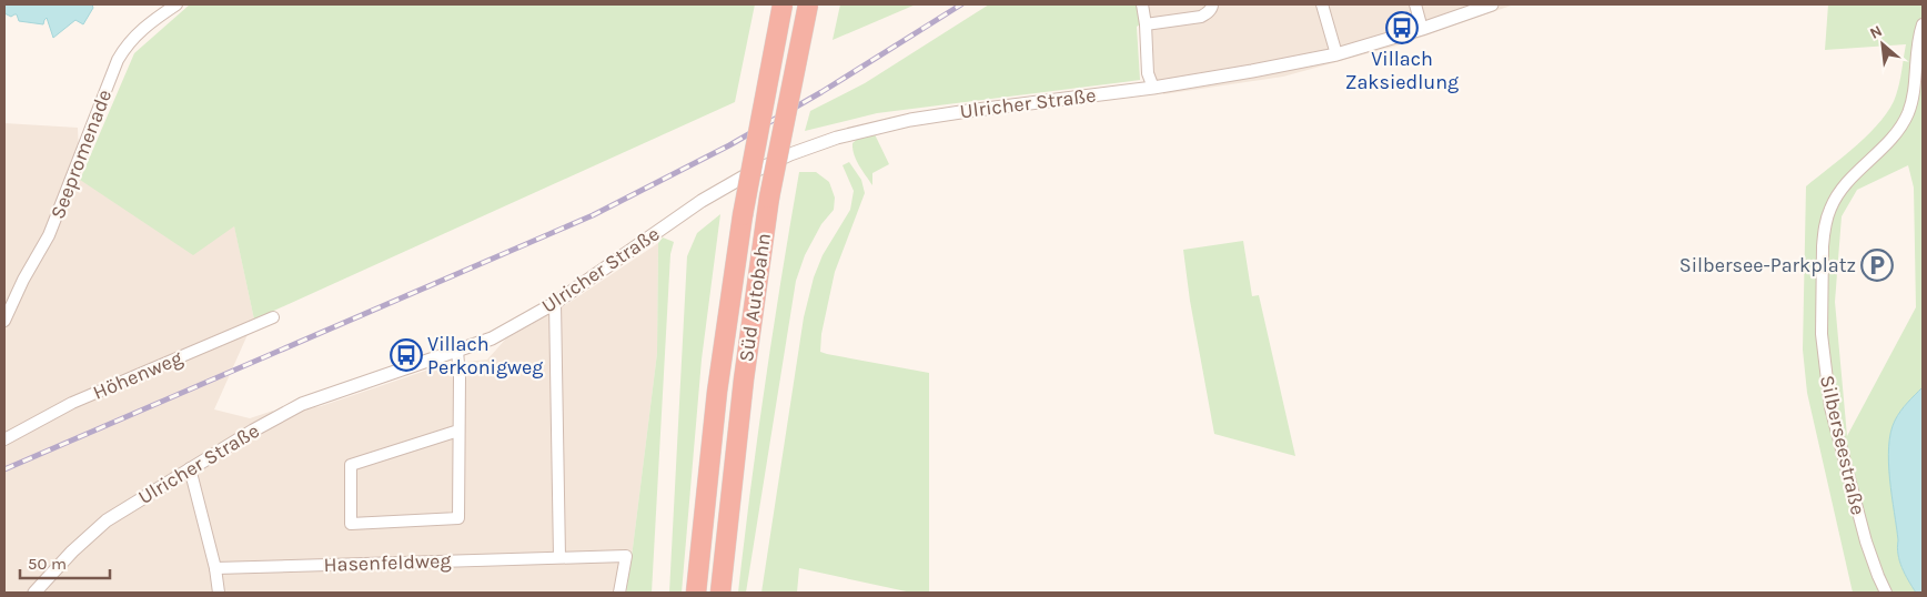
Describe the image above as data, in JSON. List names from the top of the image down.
{
  "streets": {
    "highway": ["Süd Autobahn"],
    "street": [
      "Ulricher Straße",
      "Seepromenade",
      "Höhenweg",
      "Silberseestraße",
      "Hasenfeldweg"
    ]
  },
  "places": {
    "bus stop": ["Villach Zaksiedlung", "Villach Perkonigweg"],
    "parking": ["Silbersee-Parkplatz"]
  },
  "scale_bar": "50 m",
  "north": "top left"
}
